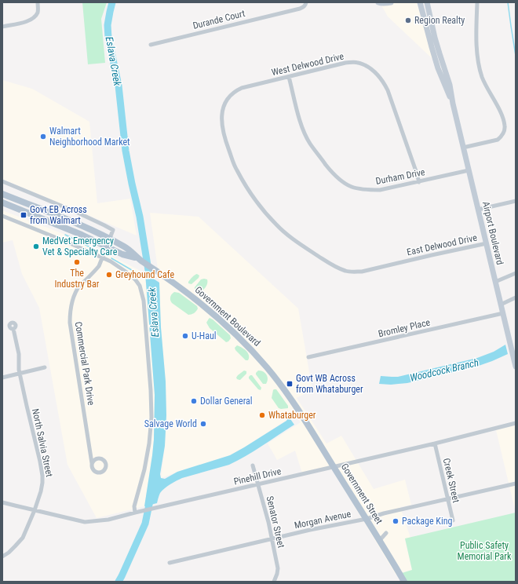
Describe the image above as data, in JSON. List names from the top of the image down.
{
  "streets": {
    "main road": ["Airport Boulevard", "Government Boulevard", "Government Street"],
    "street": [
      "Durande Court",
      "West Delwood Drive",
      "Durham Drive",
      "East Delwood Drive",
      "Bromley Place",
      "Commercial Park Drive",
      "North Salvia Street",
      "Pinehill Drive",
      "Creek Street",
      "Morgan Avenue",
      "Senator Street"
    ]
  },
  "crossings": [
    ["West Delwood Drive", "Durham Drive"],
    ["West Delwood Drive", "East Delwood Drive"],
    ["Durham Drive", "Airport Boulevard"],
    ["Airport Boulevard", "East Delwood Drive"],
    ["Airport Boulevard", "Bromley Place"],
    ["Government Boulevard", "Commercial Park Drive"],
    ["Government Boulevard", "Government Street"],
    ["North Salvia Street", "Pinehill Drive"],
    ["Pinehill Drive", "Creek Street"],
    ["Pinehill Drive", "Government Street"],
    ["Pinehill Drive", "Senator Street"],
    ["Creek Street", "Morgan Avenue"],
    ["Government Street", "Morgan Avenue"],
    ["Morgan Avenue", "Senator Street"]
  ],
  "water": ["Eslava Creek", "Woodcock Branch"],
  "parks": ["Public Safety Memorial Park"],
  "places": {
    "other": [
      "Region Realty",
      "Walmart Neighborhood Market",
      "MedVet Emergency Vet & Specialty Care",
      "The Industry Bar",
      "Greyhound Cafe",
      "U-Haul",
      "Dollar General",
      "Whataburger",
      "Salvage World",
      "Package King"
    ],
    "transit": ["Govt EB Across from Walmart", "Govt WB Across from Whataburger"]
  }
}
